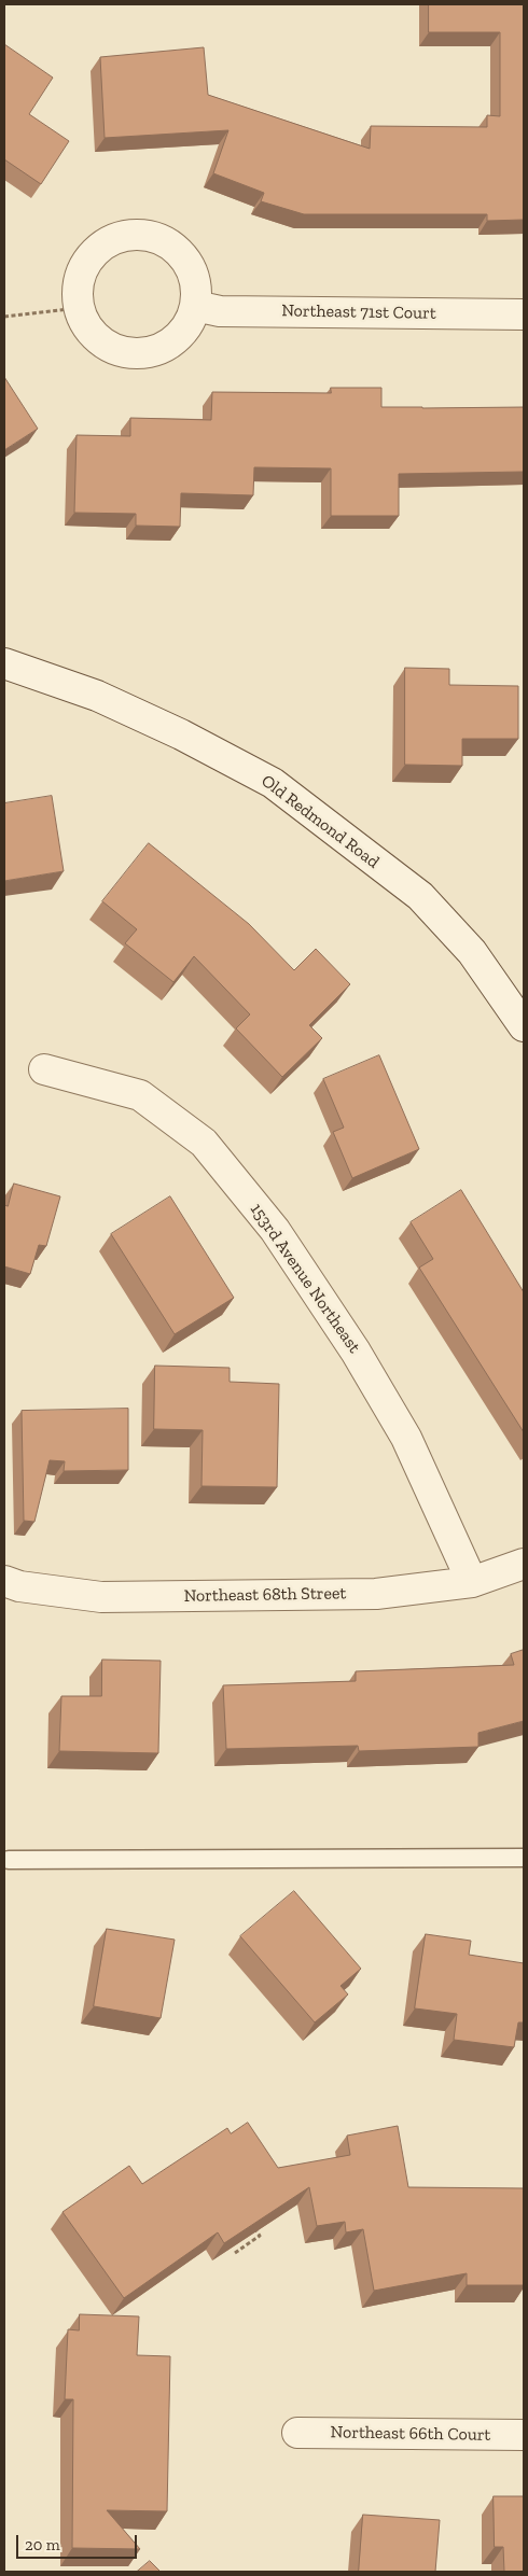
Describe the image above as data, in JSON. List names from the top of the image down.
{
  "streets": {
    "street": [
      "Northeast 71st Court",
      "Old Redmond Road",
      "153rd Avenue Northeast",
      "Northeast 68th Street",
      "Northeast 66th Court"
    ]
  },
  "crossings": [
    ["153rd Avenue Northeast", "Northeast 68th Street"]
  ],
  "scale_bar": "20 m"
}
